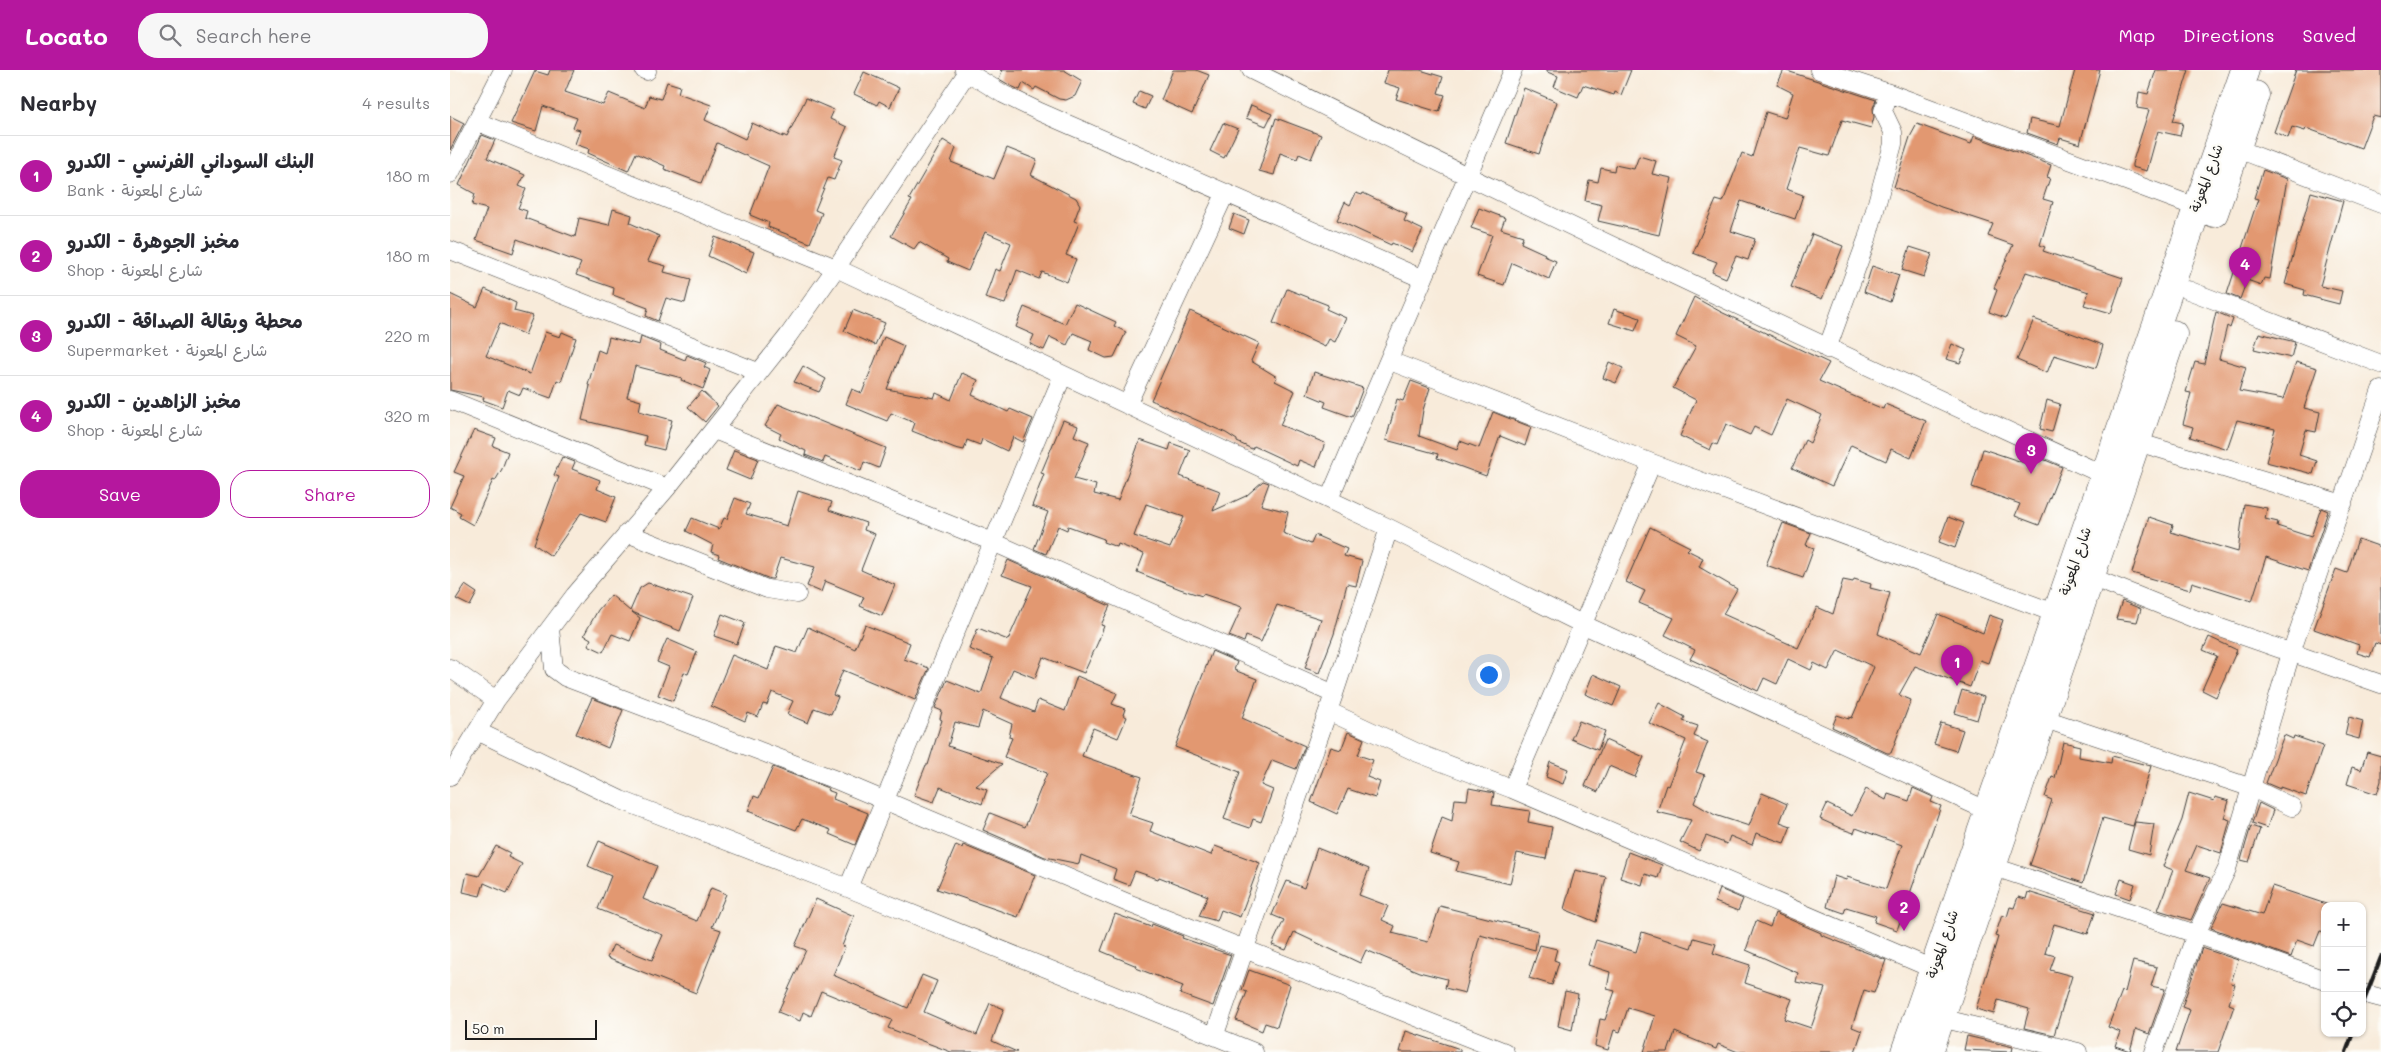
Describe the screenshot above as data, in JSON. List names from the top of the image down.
{
  "streets": {
    "highway": ["شارع المعونة"]
  },
  "scale_bar": "50 m",
  "page": {
    "header": "Locato",
    "search": "Search here",
    "nav": ["Map", "Directions", "Saved"],
    "heading": ["Nearby", "4 results"],
    "list": [
      {
        "mark": "1",
        "name": "البنك السوداني الفرنسي - الكدرو",
        "note": "Bank · شارع المعونة",
        "value": "180 m"
      },
      {
        "mark": "2",
        "name": "مخبز الجوهرة - الكدرو",
        "note": "Shop · شارع المعونة",
        "value": "180 m"
      },
      {
        "mark": "3",
        "name": "محطة وبقالة الصداقة - الكدرو",
        "note": "Supermarket · شارع المعونة",
        "value": "220 m"
      },
      {
        "mark": "4",
        "name": "مخبز الزاهدين - الكدرو",
        "note": "Shop · شارع المعونة",
        "value": "320 m"
      }
    ],
    "pins": [
      "4",
      "3",
      "1",
      "2"
    ],
    "buttons": ["Save", "Share"],
    "map_buttons": ["+", "−"],
    "scale": "50 m"
  }
}
